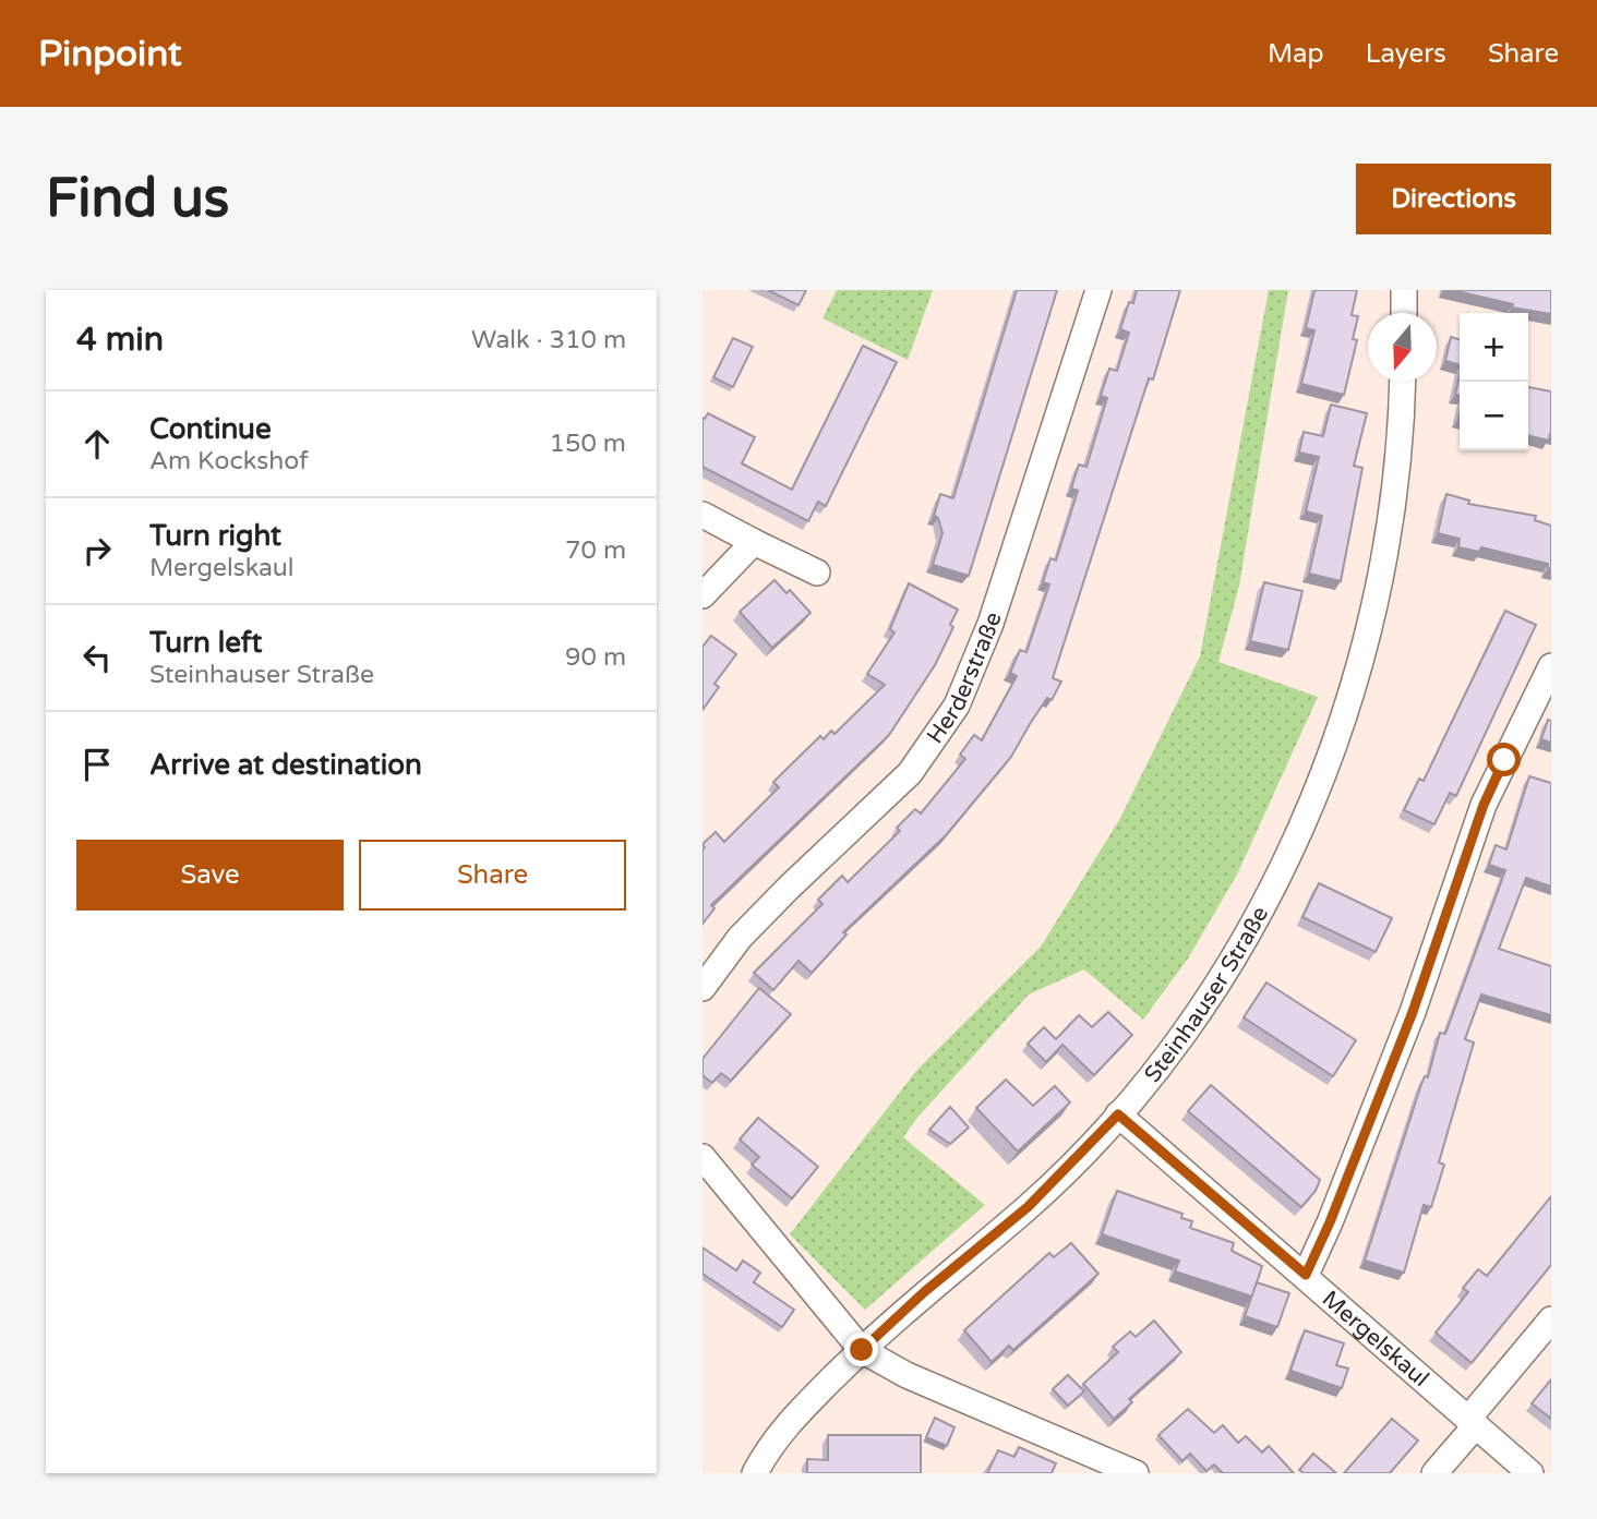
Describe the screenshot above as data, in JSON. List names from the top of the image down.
{
  "streets": {
    "street": ["Herderstraße", "Steinhauser Straße", "Mergelskaul"]
  },
  "crossings": [
    ["Steinhauser Straße", "Mergelskaul"]
  ],
  "north": "bottom",
  "page": {
    "header": "Pinpoint",
    "nav": ["Map", "Layers", "Share"],
    "buttons": [
      "Directions",
      ["Save", "Share"]
    ],
    "title": "Find us",
    "heading": ["4 min", "Walk · 310 m"],
    "map_buttons": ["+", "−"],
    "list": [
      ["Continue", "Am Kockshof", "150 m"],
      ["Turn right", "Mergelskaul", "70 m"],
      ["Turn left", "Steinhauser Straße", "90 m"],
      "Arrive at destination"
    ]
  }
}
